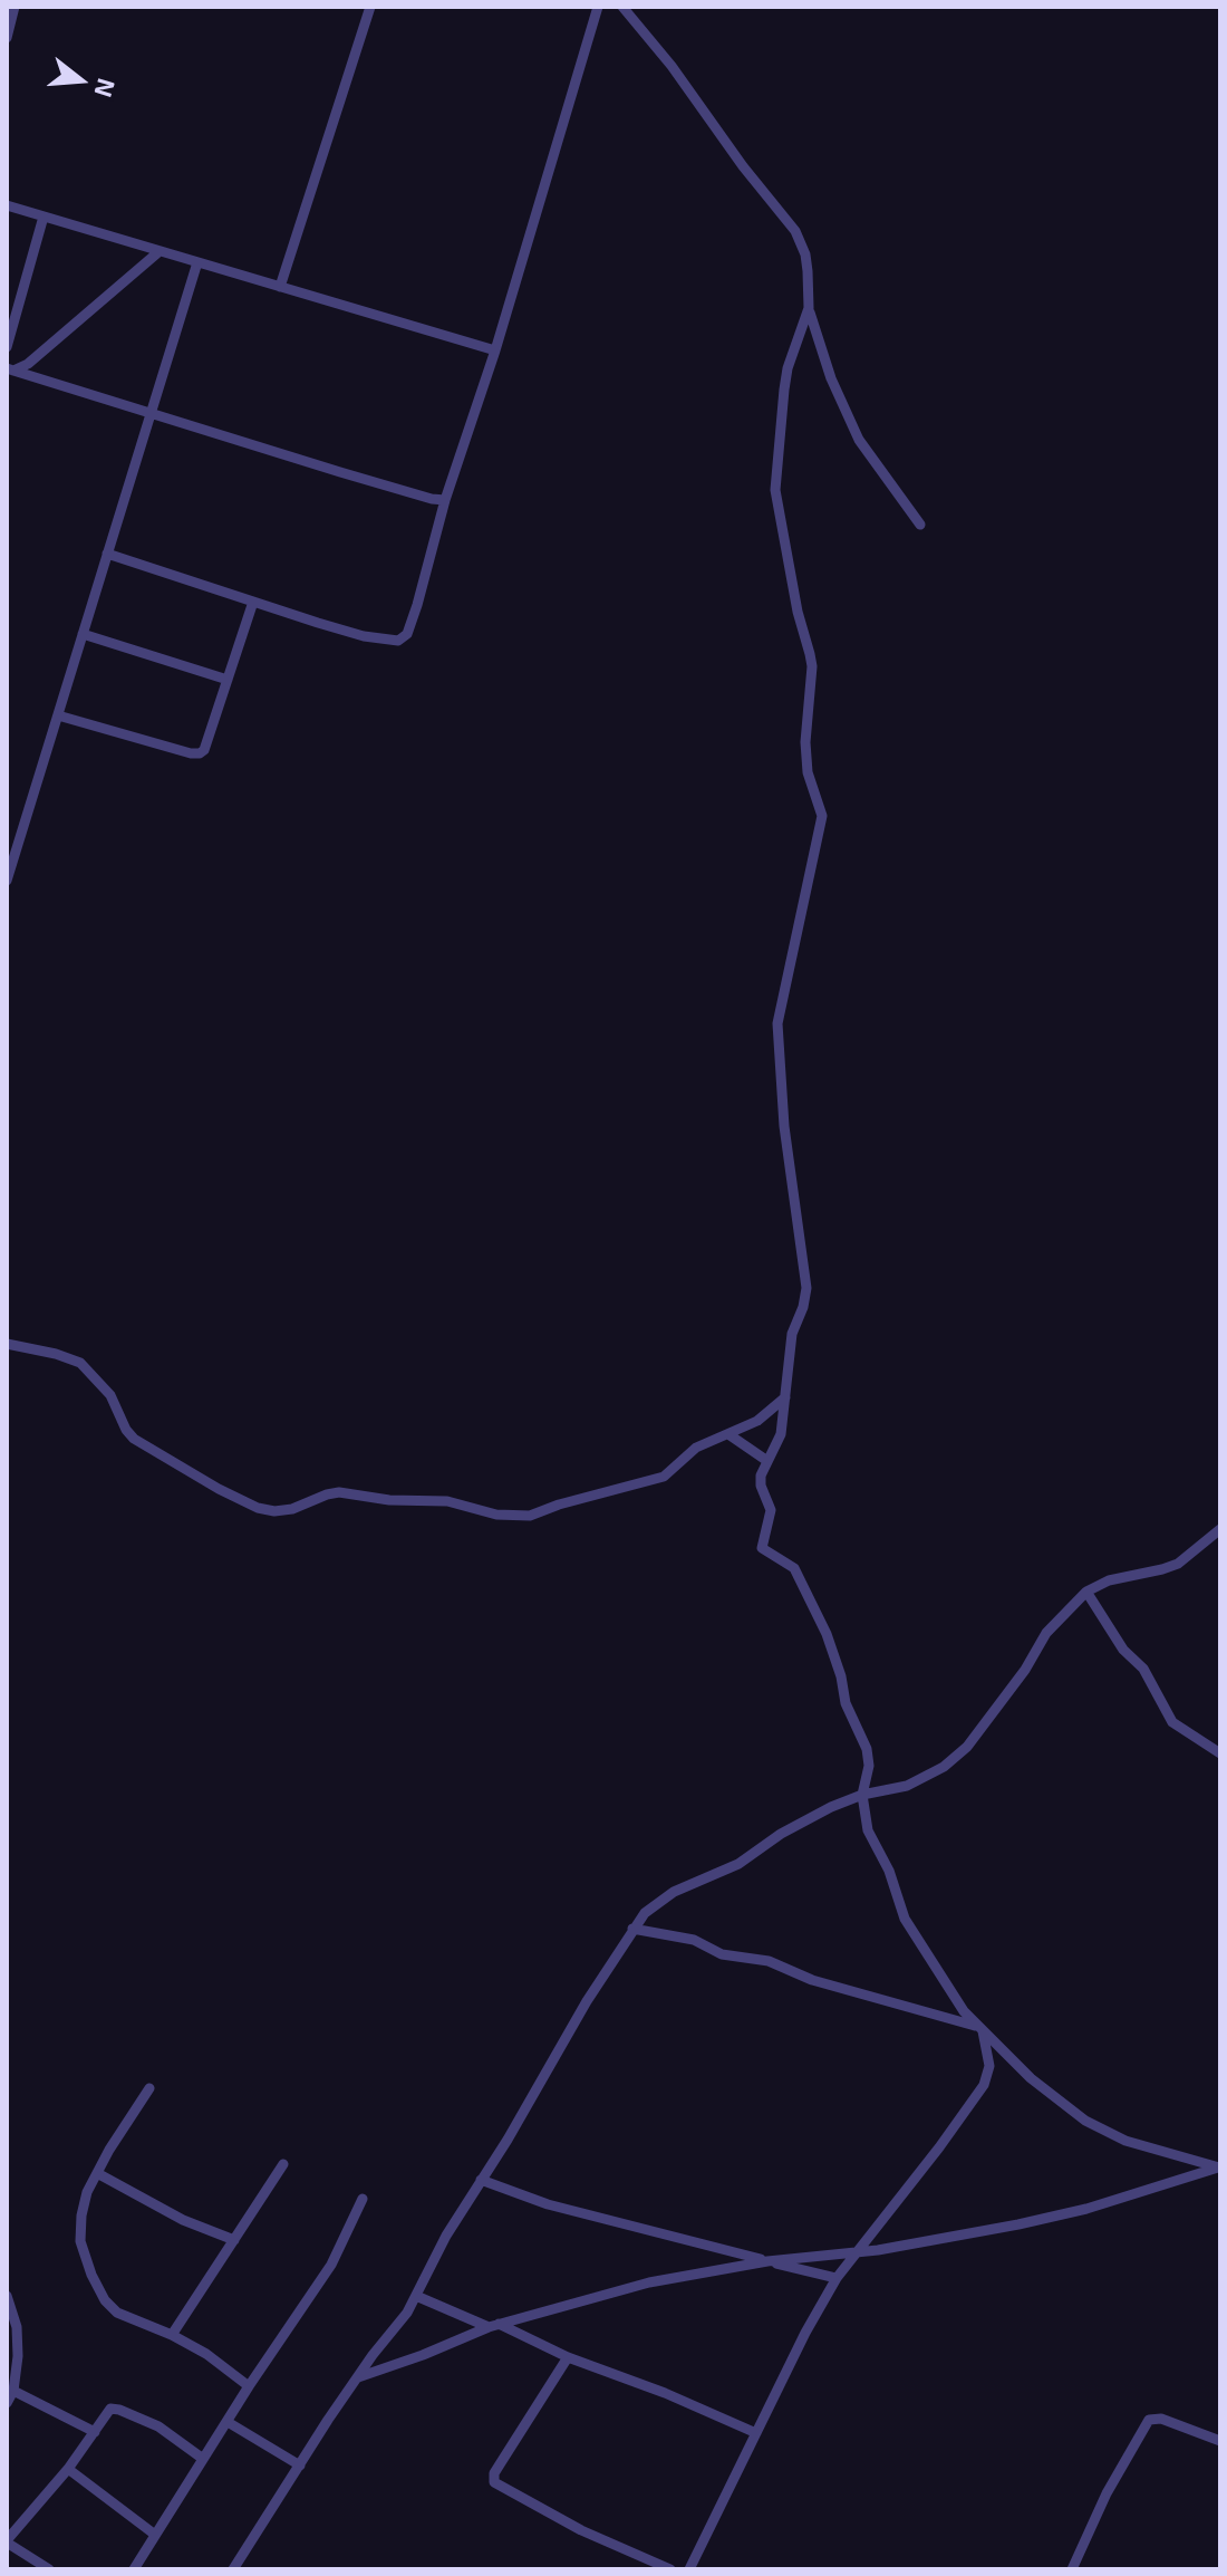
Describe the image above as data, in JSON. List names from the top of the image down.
{
  "north": "right"
}
